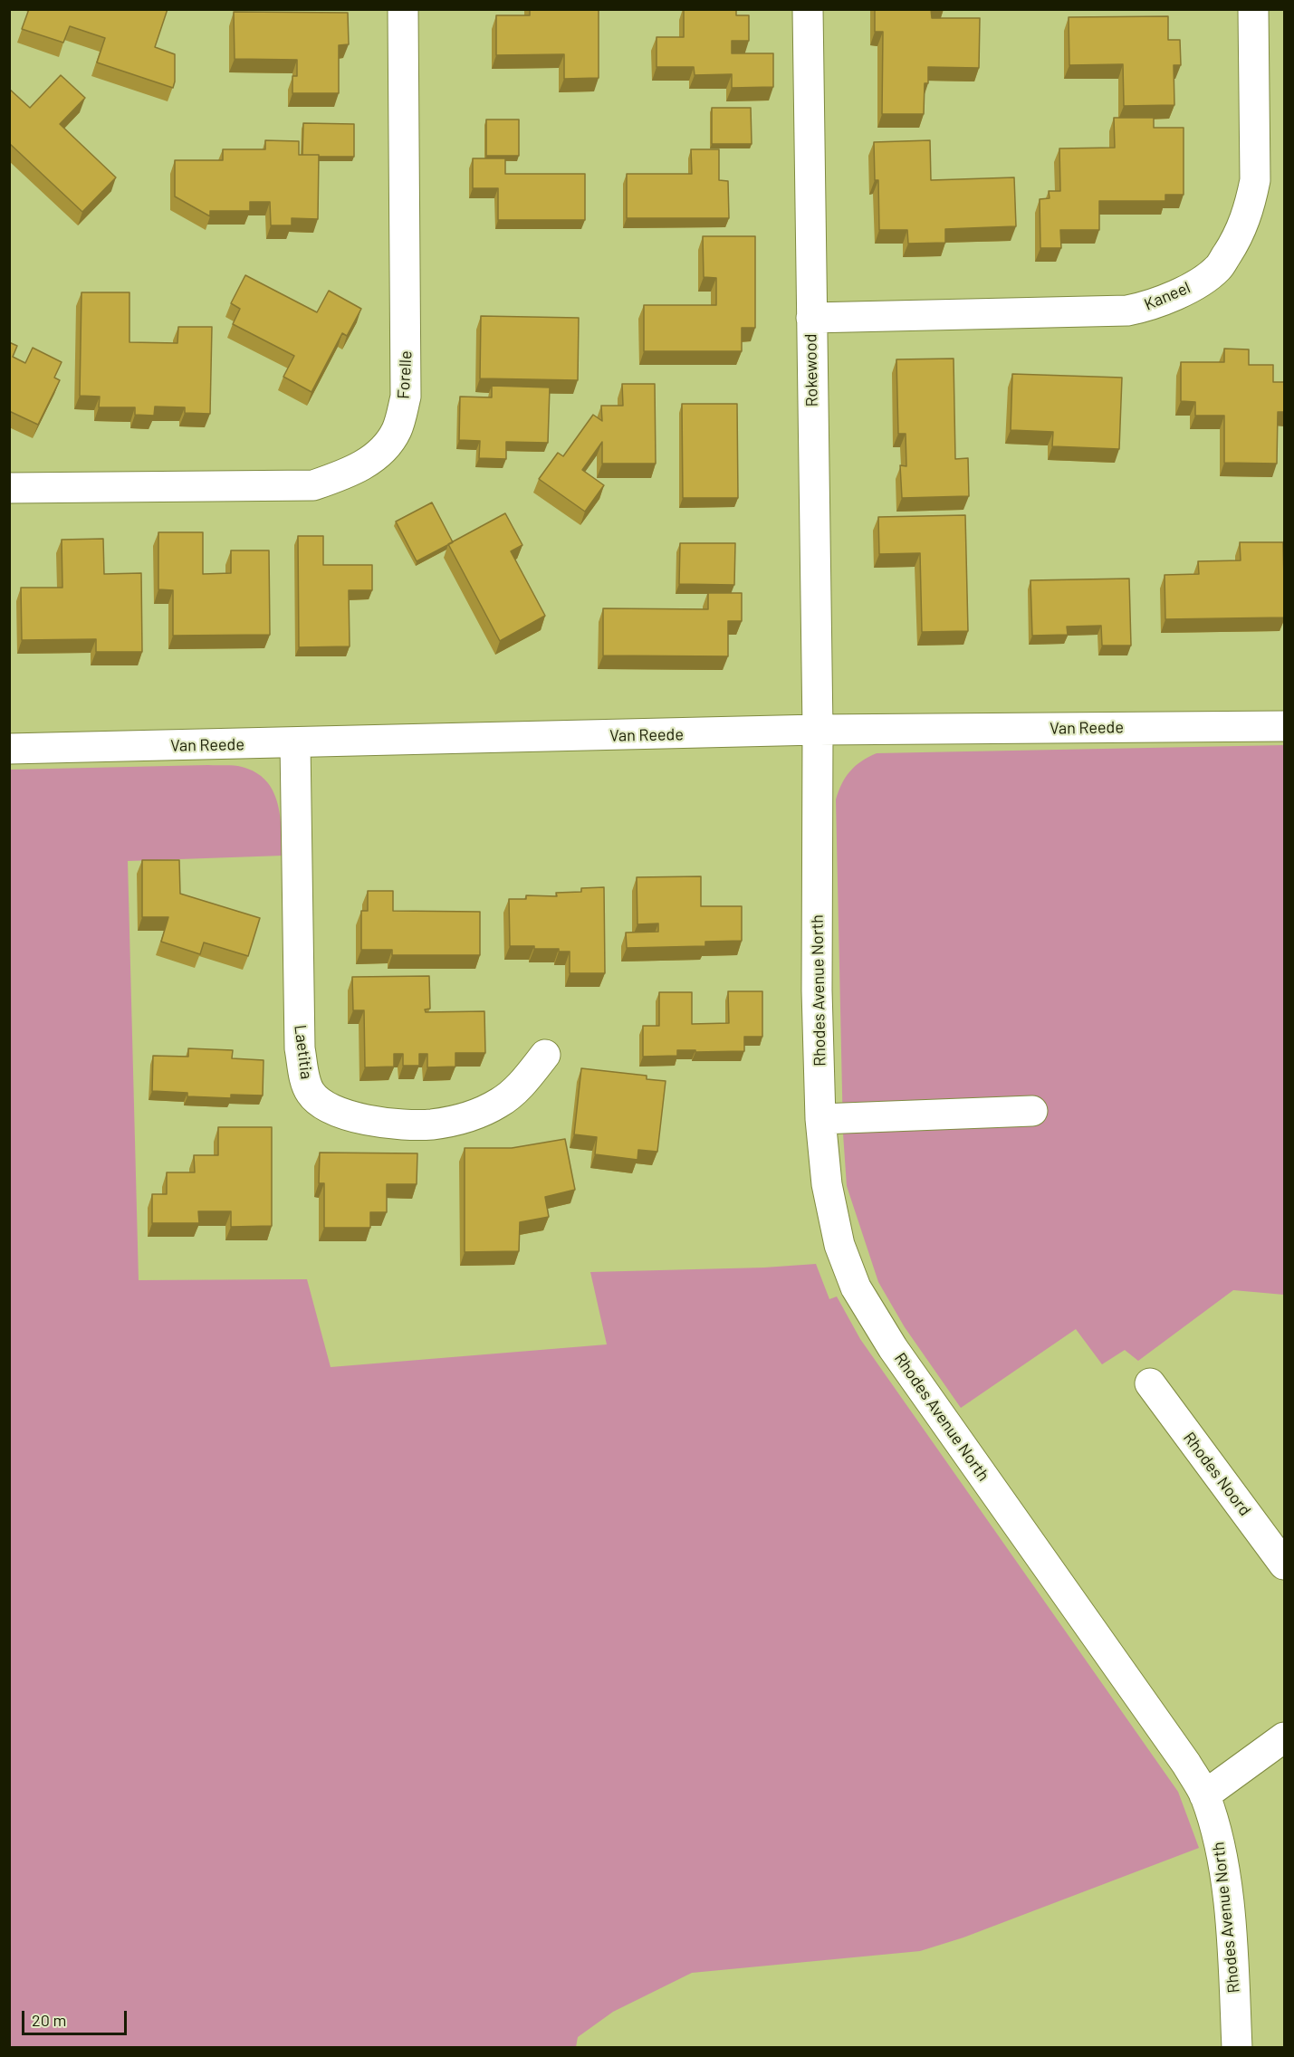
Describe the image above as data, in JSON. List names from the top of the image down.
{
  "streets": {
    "street": [
      "Kaneel",
      "Rokewood",
      "Forelle",
      "Van Reede",
      "Rhodes Avenue North",
      "Laetitia",
      "Rhodes Noord"
    ]
  },
  "crossings": [
    ["Kaneel", "Rokewood"],
    ["Rokewood", "Van Reede"],
    ["Rokewood", "Rhodes Avenue North"],
    ["Van Reede", "Rhodes Avenue North"],
    ["Van Reede", "Laetitia"]
  ],
  "scale_bar": "20 m"
}
